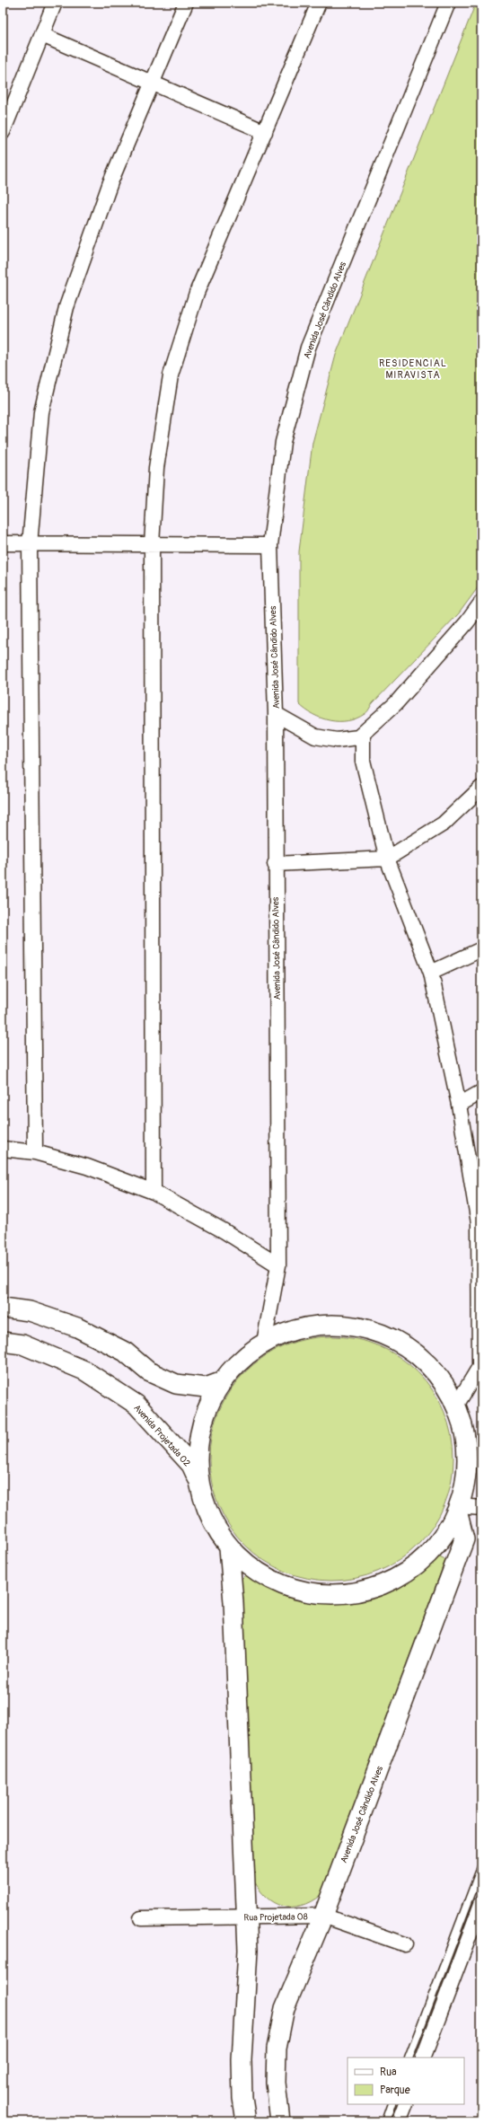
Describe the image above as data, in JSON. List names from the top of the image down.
{
  "streets": {
    "street": ["Avenida José Cândido Alves", "Avenida Projetada 02", "Rua Projetada 08"]
  },
  "crossings": [
    ["Avenida José Cândido Alves", "Rua Projetada 08"]
  ],
  "districts": ["RESIDENCIAL MIRAVISTA"],
  "legend": ["Rua", "Parque"]
}
